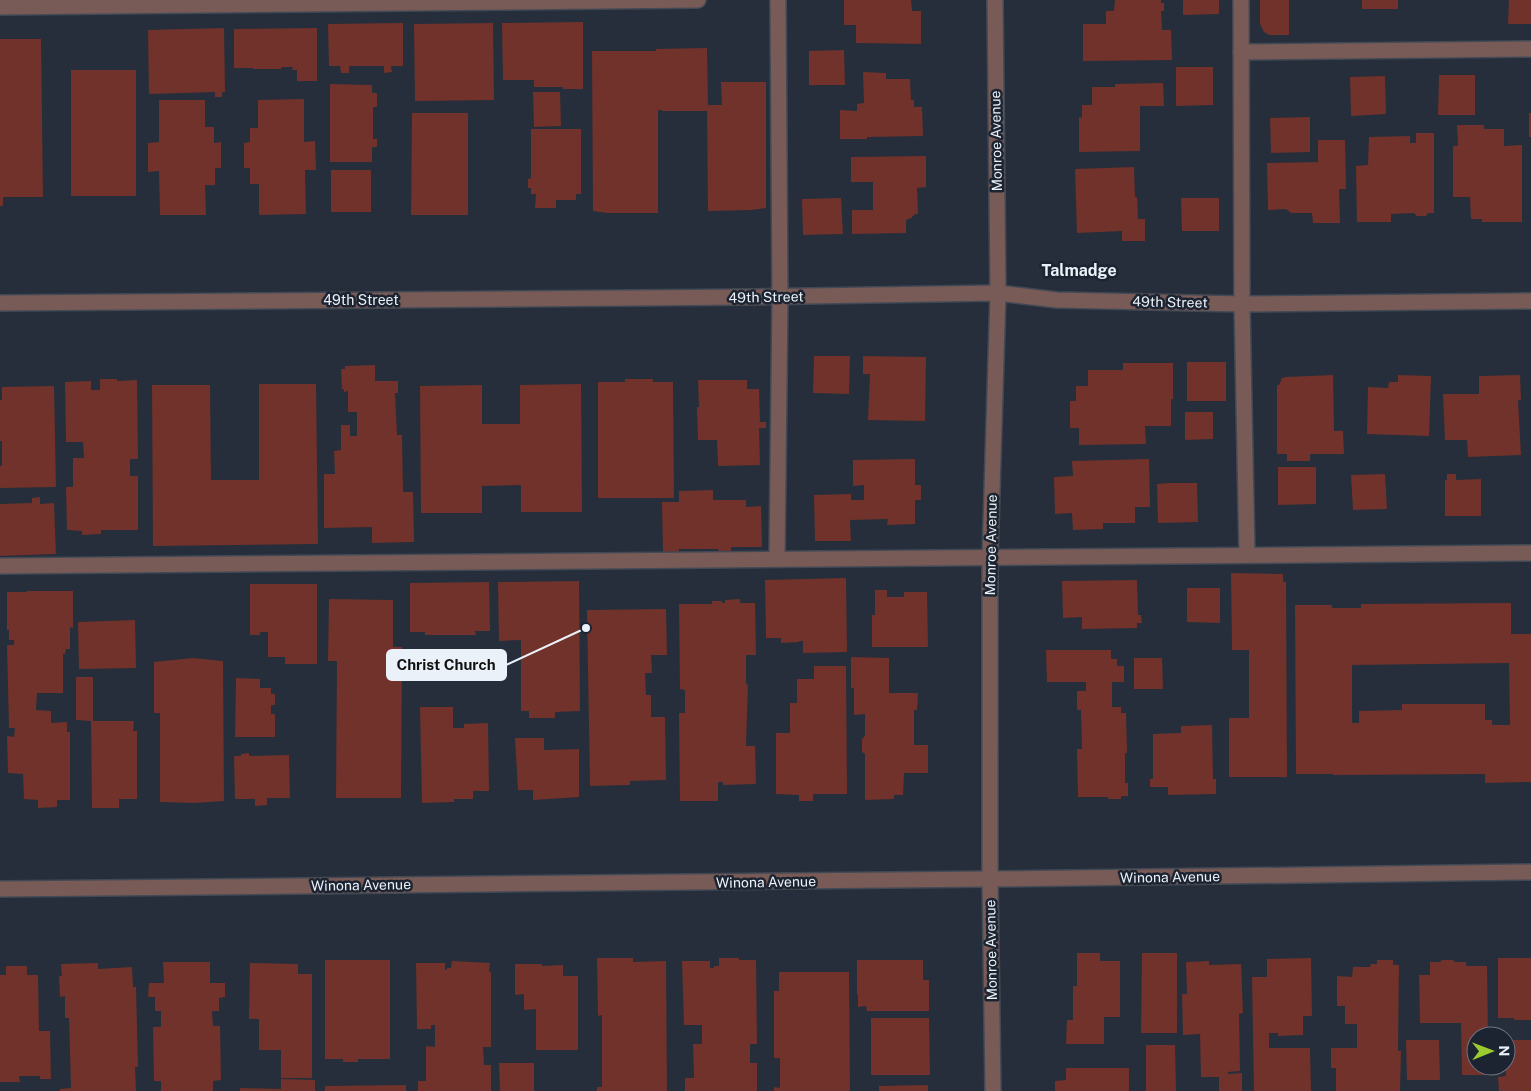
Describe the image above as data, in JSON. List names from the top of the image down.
{
  "streets": {
    "street": ["Monroe Avenue", "49th Street", "Winona Avenue"]
  },
  "crossings": [
    ["Monroe Avenue", "49th Street"],
    ["Monroe Avenue", "Winona Avenue"]
  ],
  "districts": ["Talmadge"],
  "places": ["Christ Church"],
  "north": "right"
}
